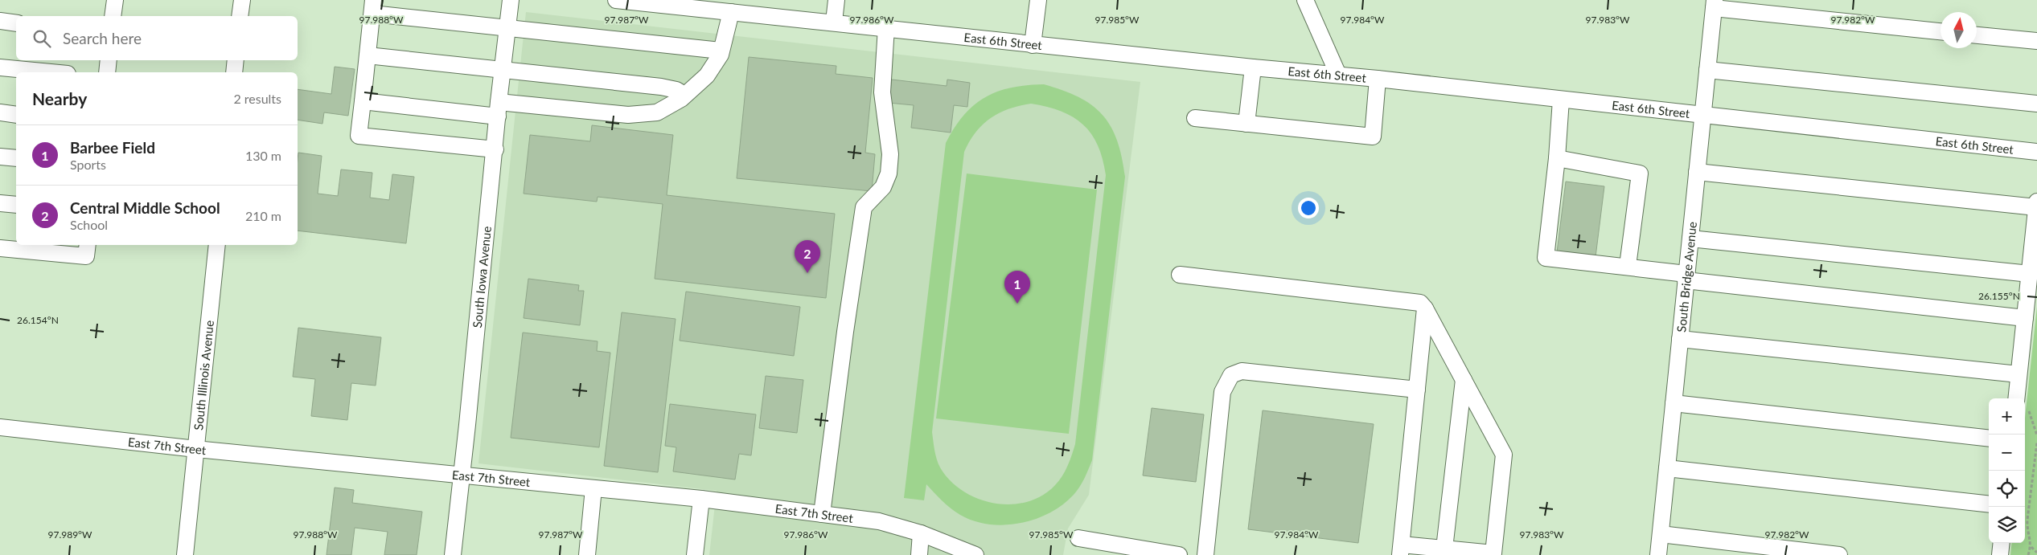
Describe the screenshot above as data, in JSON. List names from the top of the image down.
{
  "streets": {
    "street": [
      "East 6th Street",
      "South Bridge Avenue",
      "South Iowa Avenue",
      "South Illinois Avenue",
      "East 7th Street"
    ]
  },
  "crossings": [
    ["East 6th Street", "South Bridge Avenue"],
    ["South Iowa Avenue", "East 7th Street"],
    ["South Illinois Avenue", "East 7th Street"]
  ],
  "north": "top",
  "page": {
    "search": "Search here",
    "heading": ["Nearby", "2 results"],
    "list": [
      {
        "mark": "1",
        "name": "Barbee Field",
        "note": "Sports",
        "value": "130 m"
      },
      {
        "mark": "2",
        "name": "Central Middle School",
        "note": "School",
        "value": "210 m"
      }
    ],
    "pins": ["2", "1"],
    "map_buttons": ["+", "−"]
  },
  "coordinates": [
    "97.988°W",
    "97.987°W",
    "97.986°W",
    "97.985°W",
    "97.984°W",
    "97.983°W",
    "97.982°W",
    "26.155°N",
    "26.154°N",
    "97.989°W"
  ]
}
